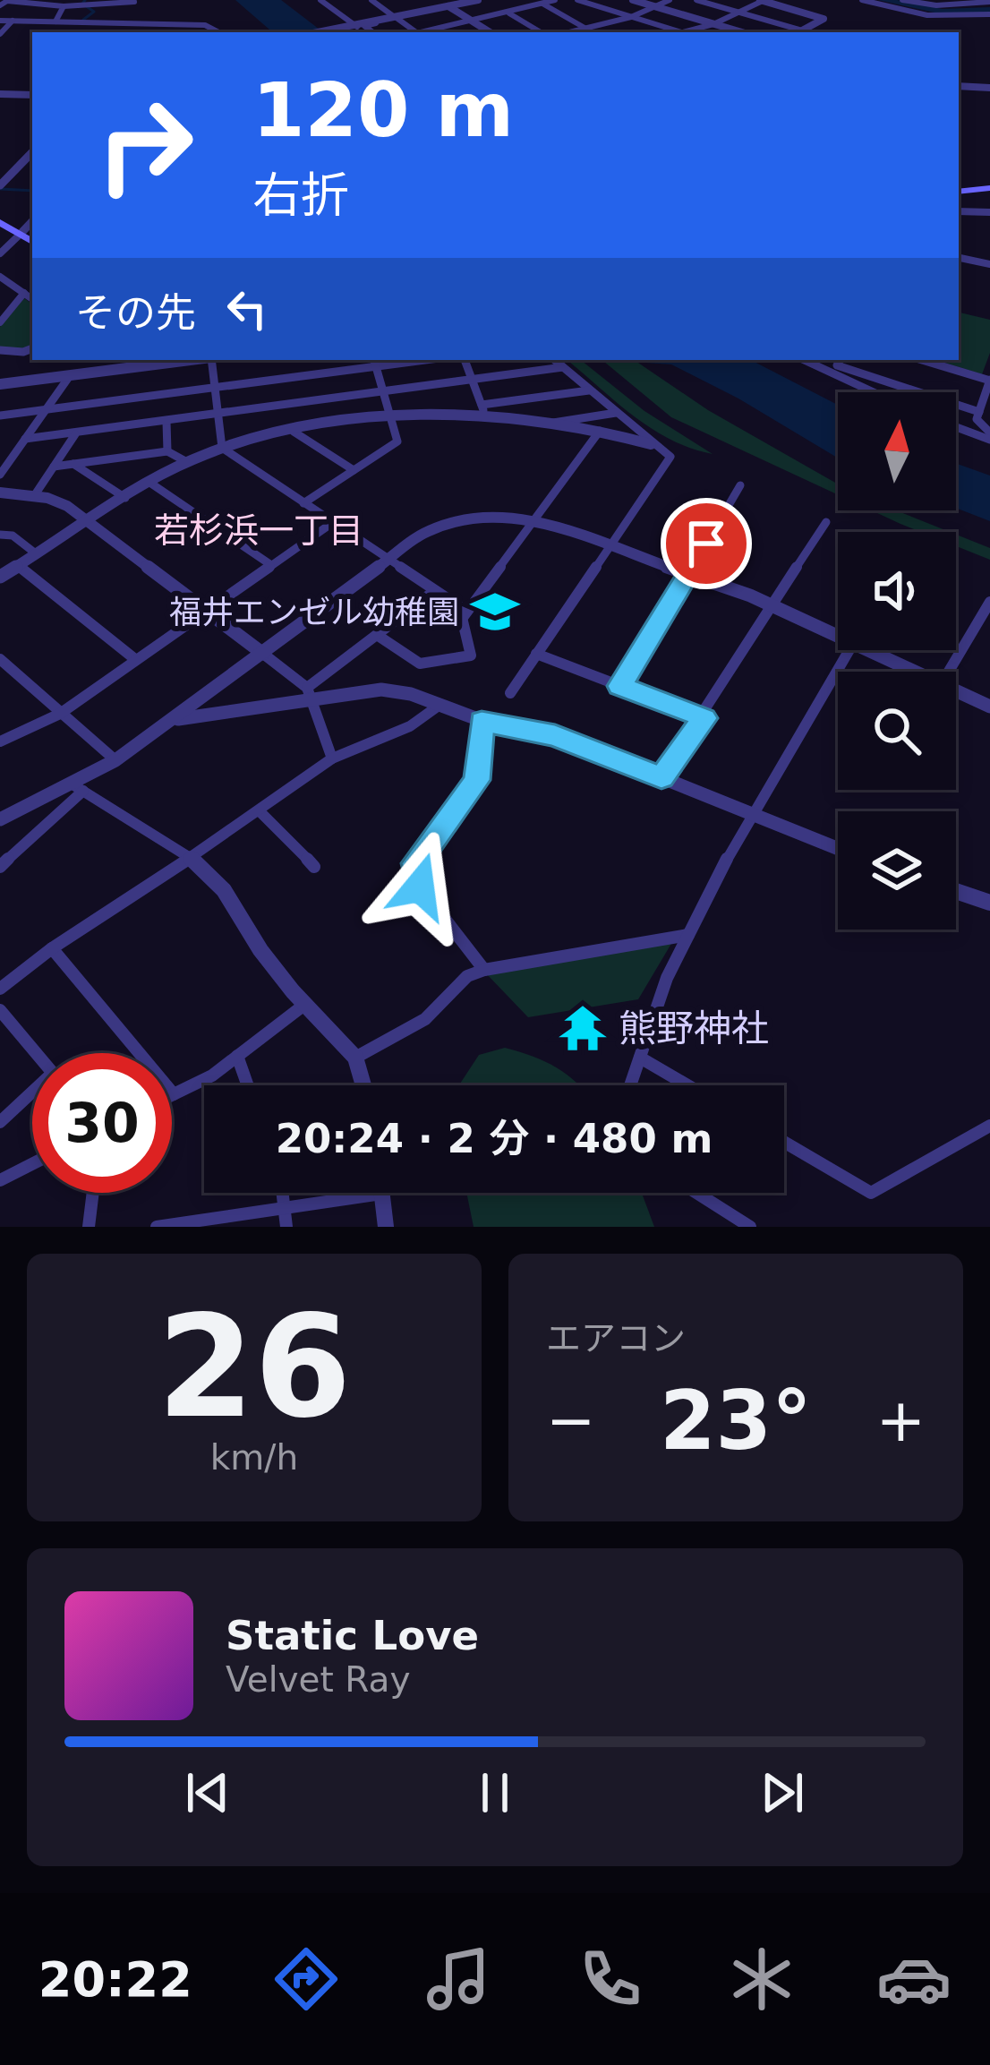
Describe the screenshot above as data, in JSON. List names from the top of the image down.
{
  "districts": ["若杉浜一丁目"],
  "places": {
    "school or university": ["福井エンゼル幼稚園"],
    "temple": ["熊野神社"]
  },
  "north": "top",
  "page": {
    "turn": ["120 m", "右折"],
    "then": "その先",
    "limit": "30",
    "trip": "20:24 · 2 分 · 480 m",
    "tile": [
      ["26", "km/h"],
      "エアコン"
    ],
    "heat": ["−", "23°", "+"],
    "song": ["Static Love", "Velvet Ray"],
    "tabs": "20:22"
  }
}
